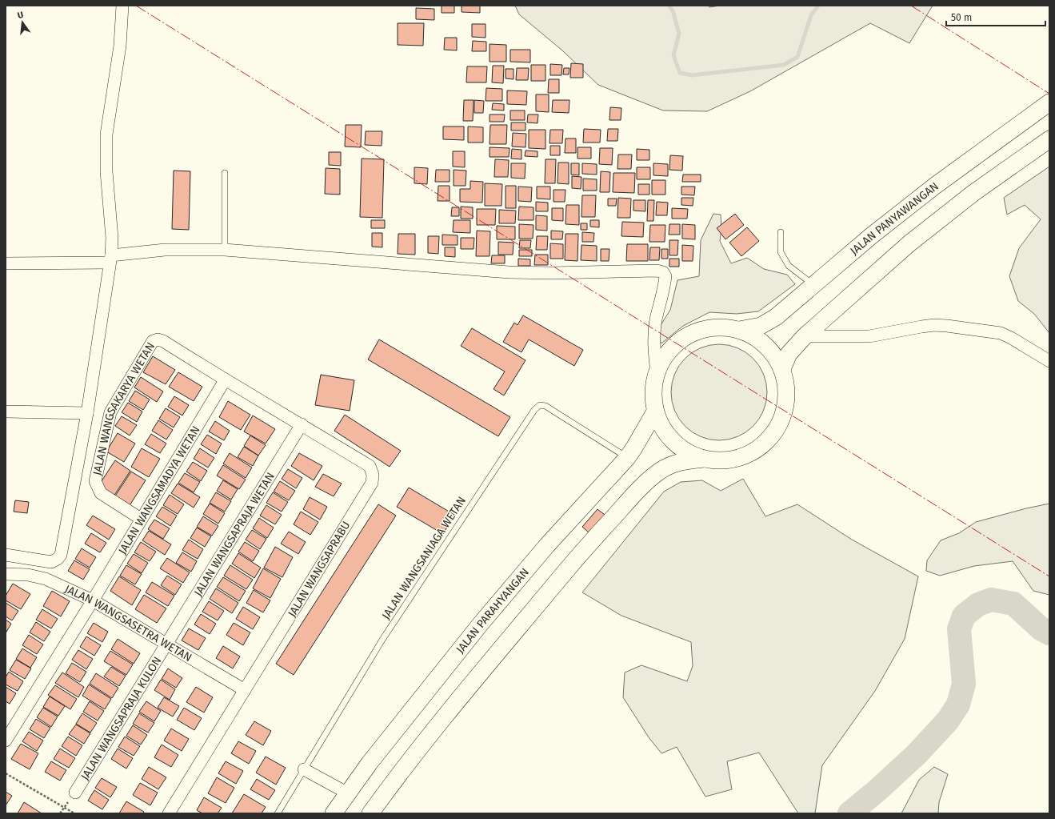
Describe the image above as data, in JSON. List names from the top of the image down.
{
  "streets": {
    "main road": ["JALAN PANYAWANGAN", "JALAN PARAHYANGAN"],
    "street": [
      "JALAN WANGSAKARYA WETAN",
      "JALAN WANGSAMADYA WETAN",
      "JALAN WANGSAPRAJA WETAN",
      "JALAN WANGSAPRABU",
      "JALAN WANGSASETRA WETAN",
      "JALAN WANGSAPRAJA KULON"
    ],
    "lane": ["JALAN WANGSANIAGA WETAN"]
  },
  "crossings": [
    ["JALAN WANGSAKARYA WETAN", "JALAN WANGSAMADYA WETAN"],
    ["JALAN WANGSAKARYA WETAN", "JALAN WANGSAPRABU"],
    ["JALAN WANGSAMADYA WETAN", "JALAN WANGSAPRABU"],
    ["JALAN WANGSAMADYA WETAN", "JALAN WANGSASETRA WETAN"],
    ["JALAN WANGSAPRAJA WETAN", "JALAN WANGSAPRABU"],
    ["JALAN WANGSAPRAJA WETAN", "JALAN WANGSASETRA WETAN"],
    ["JALAN WANGSAPRAJA WETAN", "JALAN WANGSAPRAJA KULON"],
    ["JALAN WANGSANIAGA WETAN", "JALAN PARAHYANGAN"],
    ["JALAN WANGSAPRABU", "JALAN WANGSASETRA WETAN"],
    ["JALAN WANGSASETRA WETAN", "JALAN WANGSAPRAJA KULON"]
  ],
  "scale_bar": "50 m",
  "north": "top"
}
